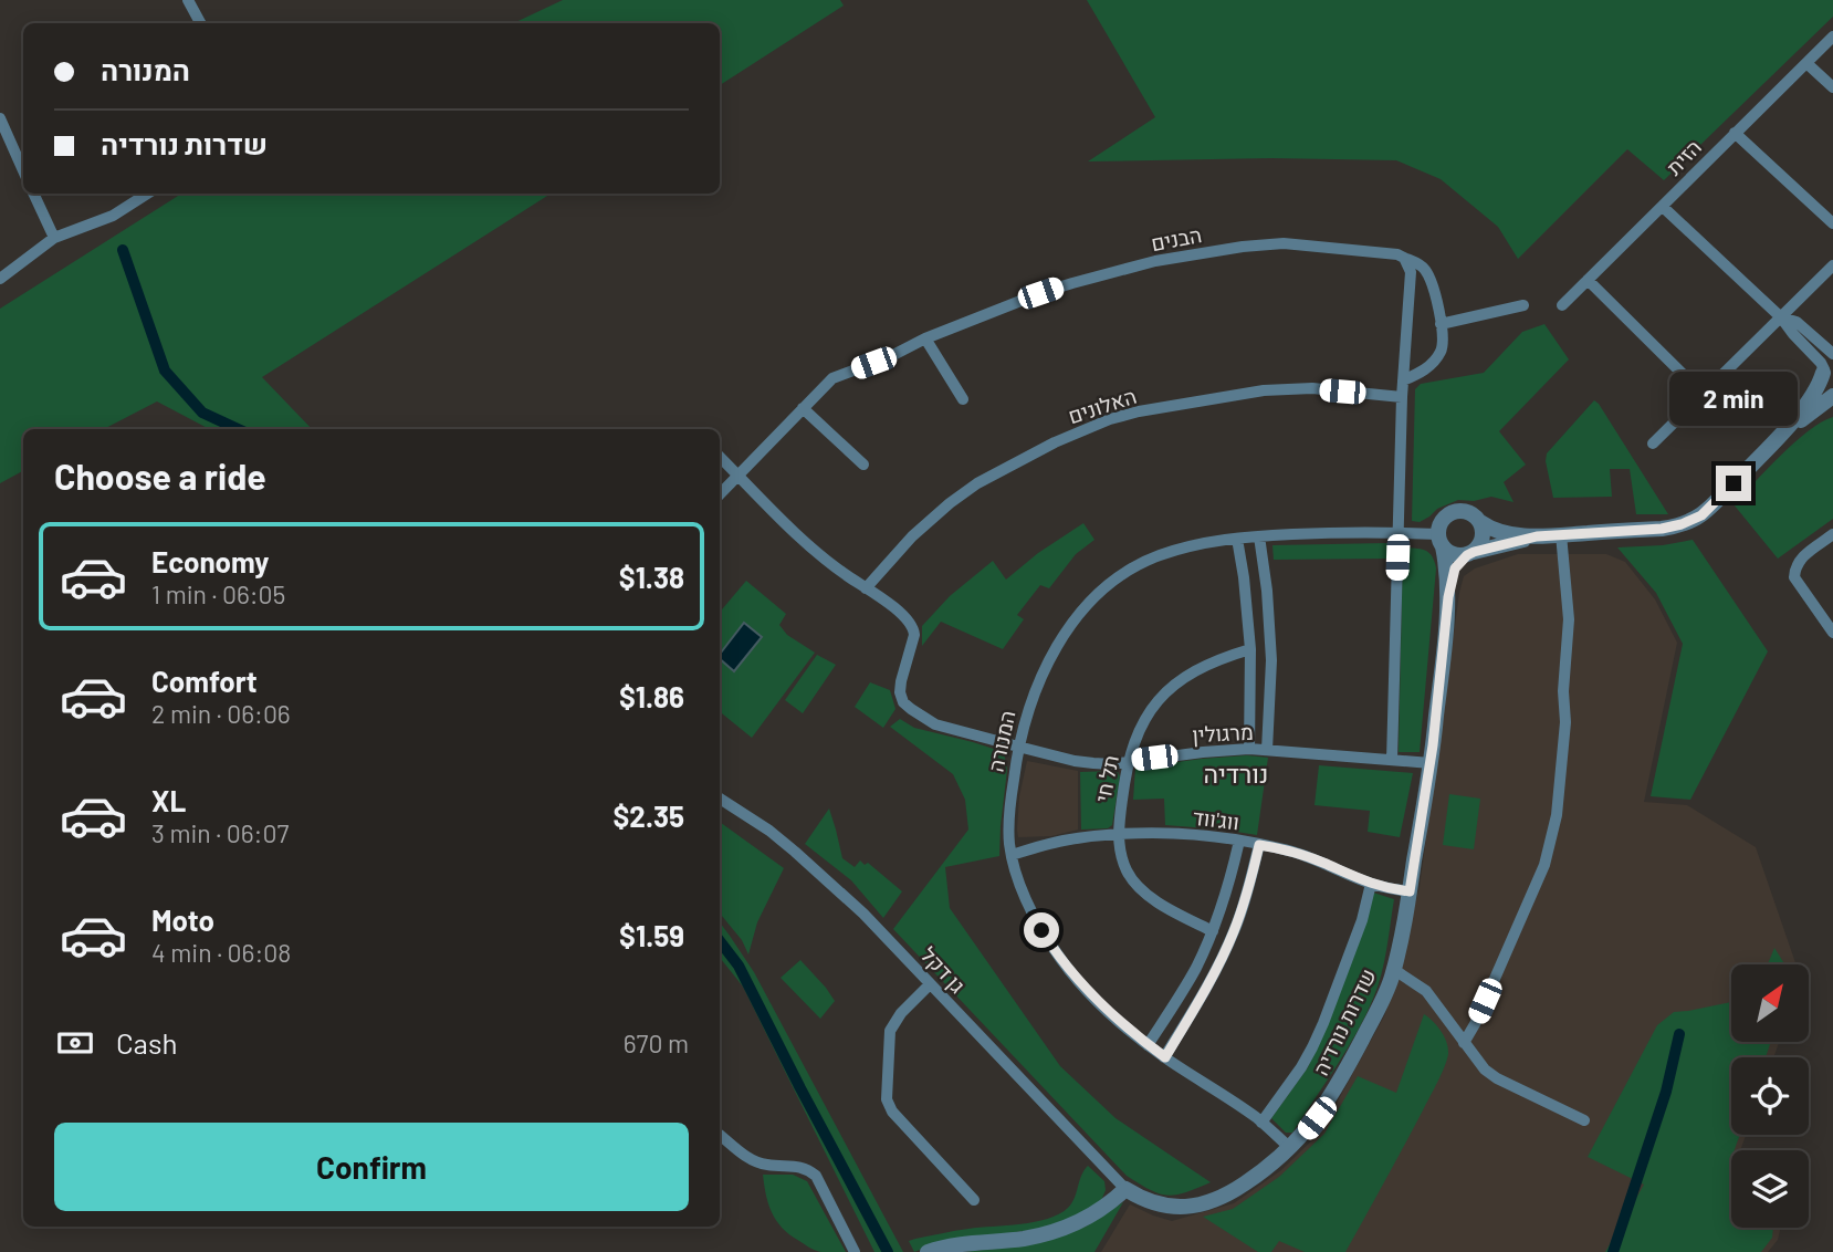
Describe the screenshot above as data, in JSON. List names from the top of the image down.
{
  "streets": {
    "street": [
      "הזית",
      "הבנים",
      "האלונים",
      "מרגולין",
      "המנורה",
      "תל חי",
      "ווג'ווד",
      "גן דקל",
      "שדרות נורדיה"
    ]
  },
  "crossings": [
    ["מרגולין", "המנורה"],
    ["מרגולין", "תל חי"],
    ["מרגולין", "שדרות נורדיה"],
    ["המנורה", "ווג'ווד"],
    ["המנורה", "שדרות נורדיה"],
    ["תל חי", "ווג'ווד"],
    ["ווג'ווד", "שדרות נורדיה"],
    ["גן דקל", "שדרות נורדיה"]
  ],
  "districts": ["נורדיה"],
  "north": "top right",
  "page": {
    "banner": ["המנורה", "שדרות נורדיה"],
    "bubble": "2 min",
    "heading": "Choose a ride",
    "list": [
      {
        "name": "Economy",
        "note": "1 min · 06:05",
        "value": "$1.38"
      },
      {
        "name": "Comfort",
        "note": "2 min · 06:06",
        "value": "$1.86"
      },
      {
        "name": "XL",
        "note": "3 min · 06:07",
        "value": "$2.35"
      },
      {
        "name": "Moto",
        "note": "4 min · 06:08",
        "value": "$1.59"
      }
    ],
    "pay": ["Cash", "670 m"],
    "buttons": "Confirm"
  }
}
